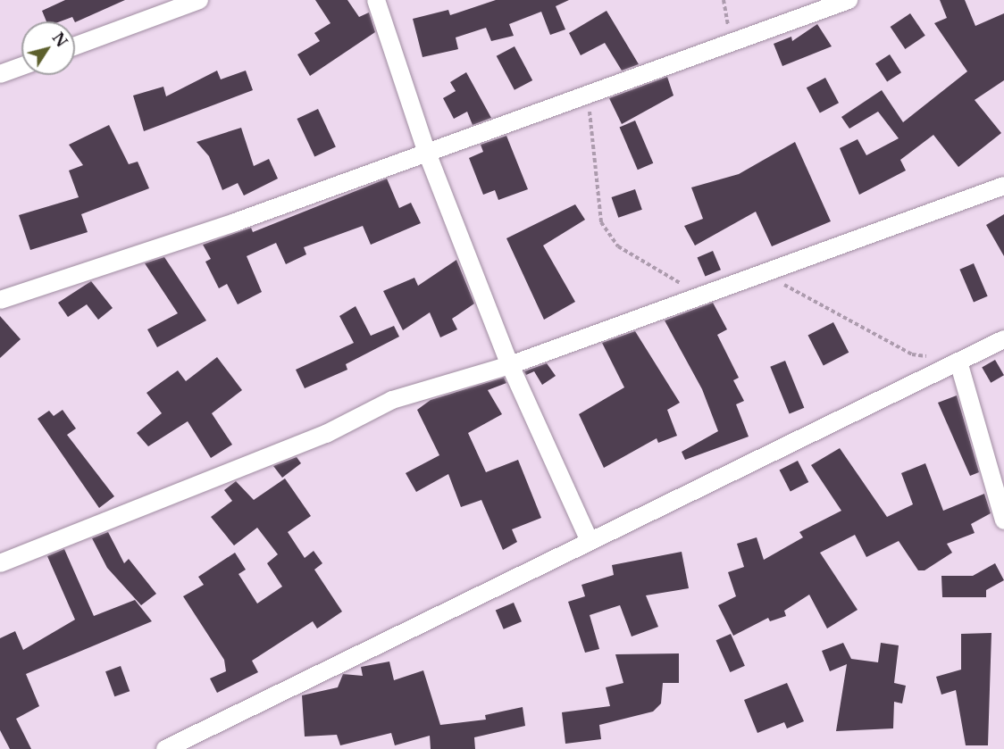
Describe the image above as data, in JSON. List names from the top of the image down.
{
  "north": "top right"
}
